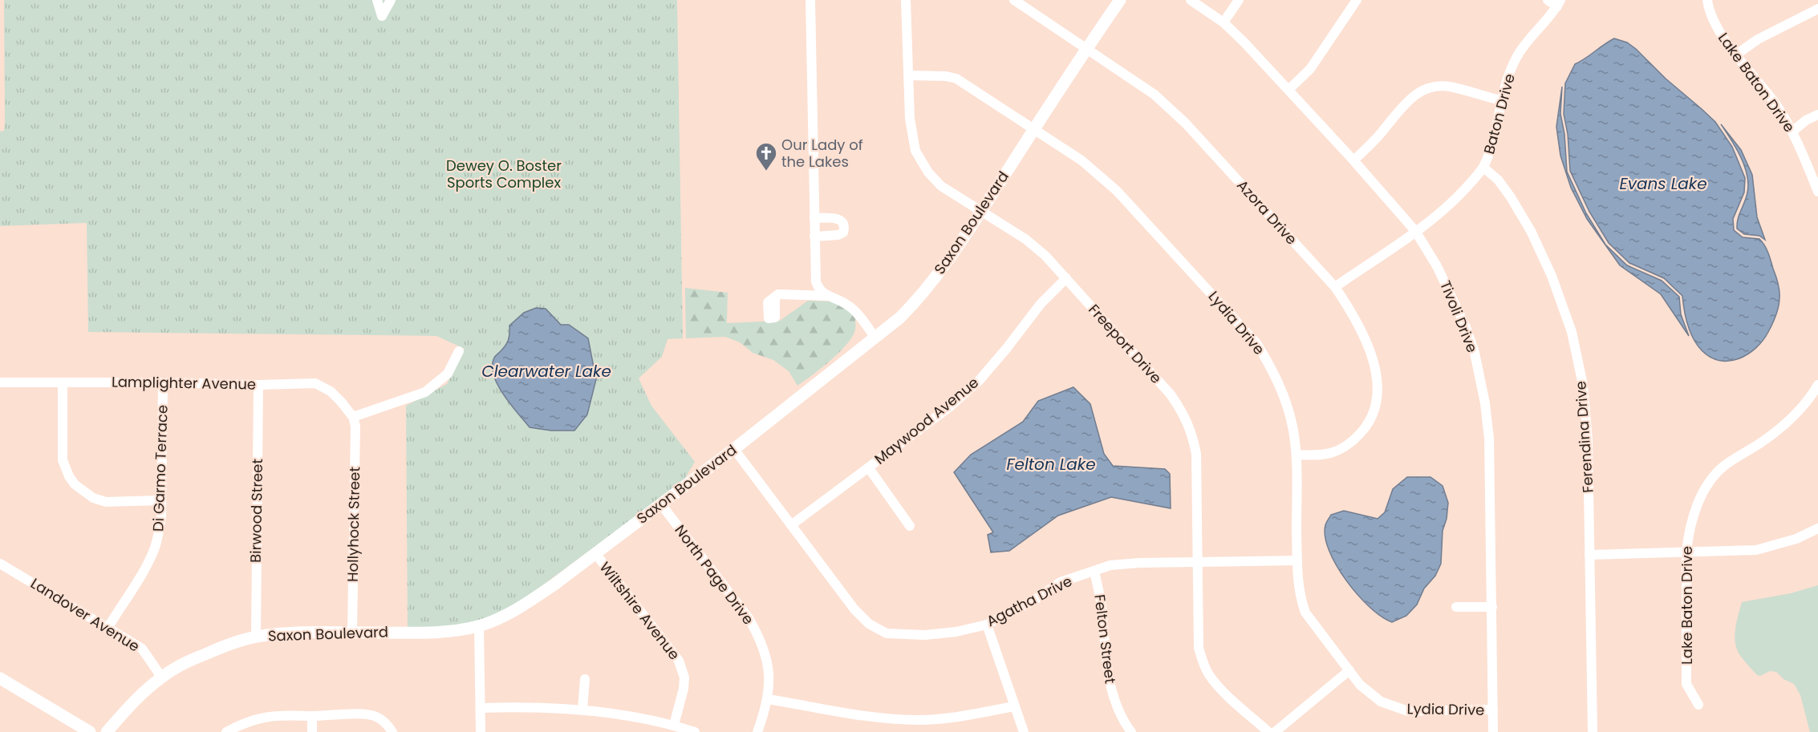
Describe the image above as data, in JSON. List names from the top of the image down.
{
  "streets": {
    "main road": ["Saxon Boulevard"],
    "street": [
      "Lake Baton Drive",
      "Baton Drive",
      "Azora Drive",
      "Tivoli Drive",
      "Lydia Drive",
      "Freeport Drive",
      "Lamplighter Avenue",
      "Maywood Avenue",
      "Ferendina Drive",
      "Di Garmo Terrace",
      "Birwood Street",
      "Hollyhock Street",
      "North Page Drive",
      "Agatha Drive",
      "Wiltshire Avenue",
      "Landover Avenue",
      "Felton Street"
    ]
  },
  "crossings": [
    ["Baton Drive", "Azora Drive"],
    ["Baton Drive", "Tivoli Drive"],
    ["Baton Drive", "Ferendina Drive"],
    ["Azora Drive", "Saxon Boulevard"],
    ["Azora Drive", "Lydia Drive"],
    ["Saxon Boulevard", "Lydia Drive"],
    ["Saxon Boulevard", "Freeport Drive"],
    ["Saxon Boulevard", "Birwood Street"],
    ["Saxon Boulevard", "Hollyhock Street"],
    ["Saxon Boulevard", "North Page Drive"],
    ["Saxon Boulevard", "Agatha Drive"],
    ["Saxon Boulevard", "Wiltshire Avenue"],
    ["Saxon Boulevard", "Landover Avenue"],
    ["Tivoli Drive", "Lydia Drive"],
    ["Lydia Drive", "Freeport Drive"],
    ["Lydia Drive", "Agatha Drive"],
    ["Freeport Drive", "Maywood Avenue"],
    ["Freeport Drive", "Agatha Drive"],
    ["Lamplighter Avenue", "Di Garmo Terrace"],
    ["Lamplighter Avenue", "Birwood Street"],
    ["Lamplighter Avenue", "Hollyhock Street"],
    ["Maywood Avenue", "Agatha Drive"],
    ["Di Garmo Terrace", "Landover Avenue"],
    ["Agatha Drive", "Felton Street"]
  ],
  "water": ["Evans Lake", "Clearwater Lake", "Felton Lake"],
  "parks": ["Dewey O. Boster Sports Complex"],
  "places": {
    "church": ["Our Lady of the Lakes"]
  }
}
